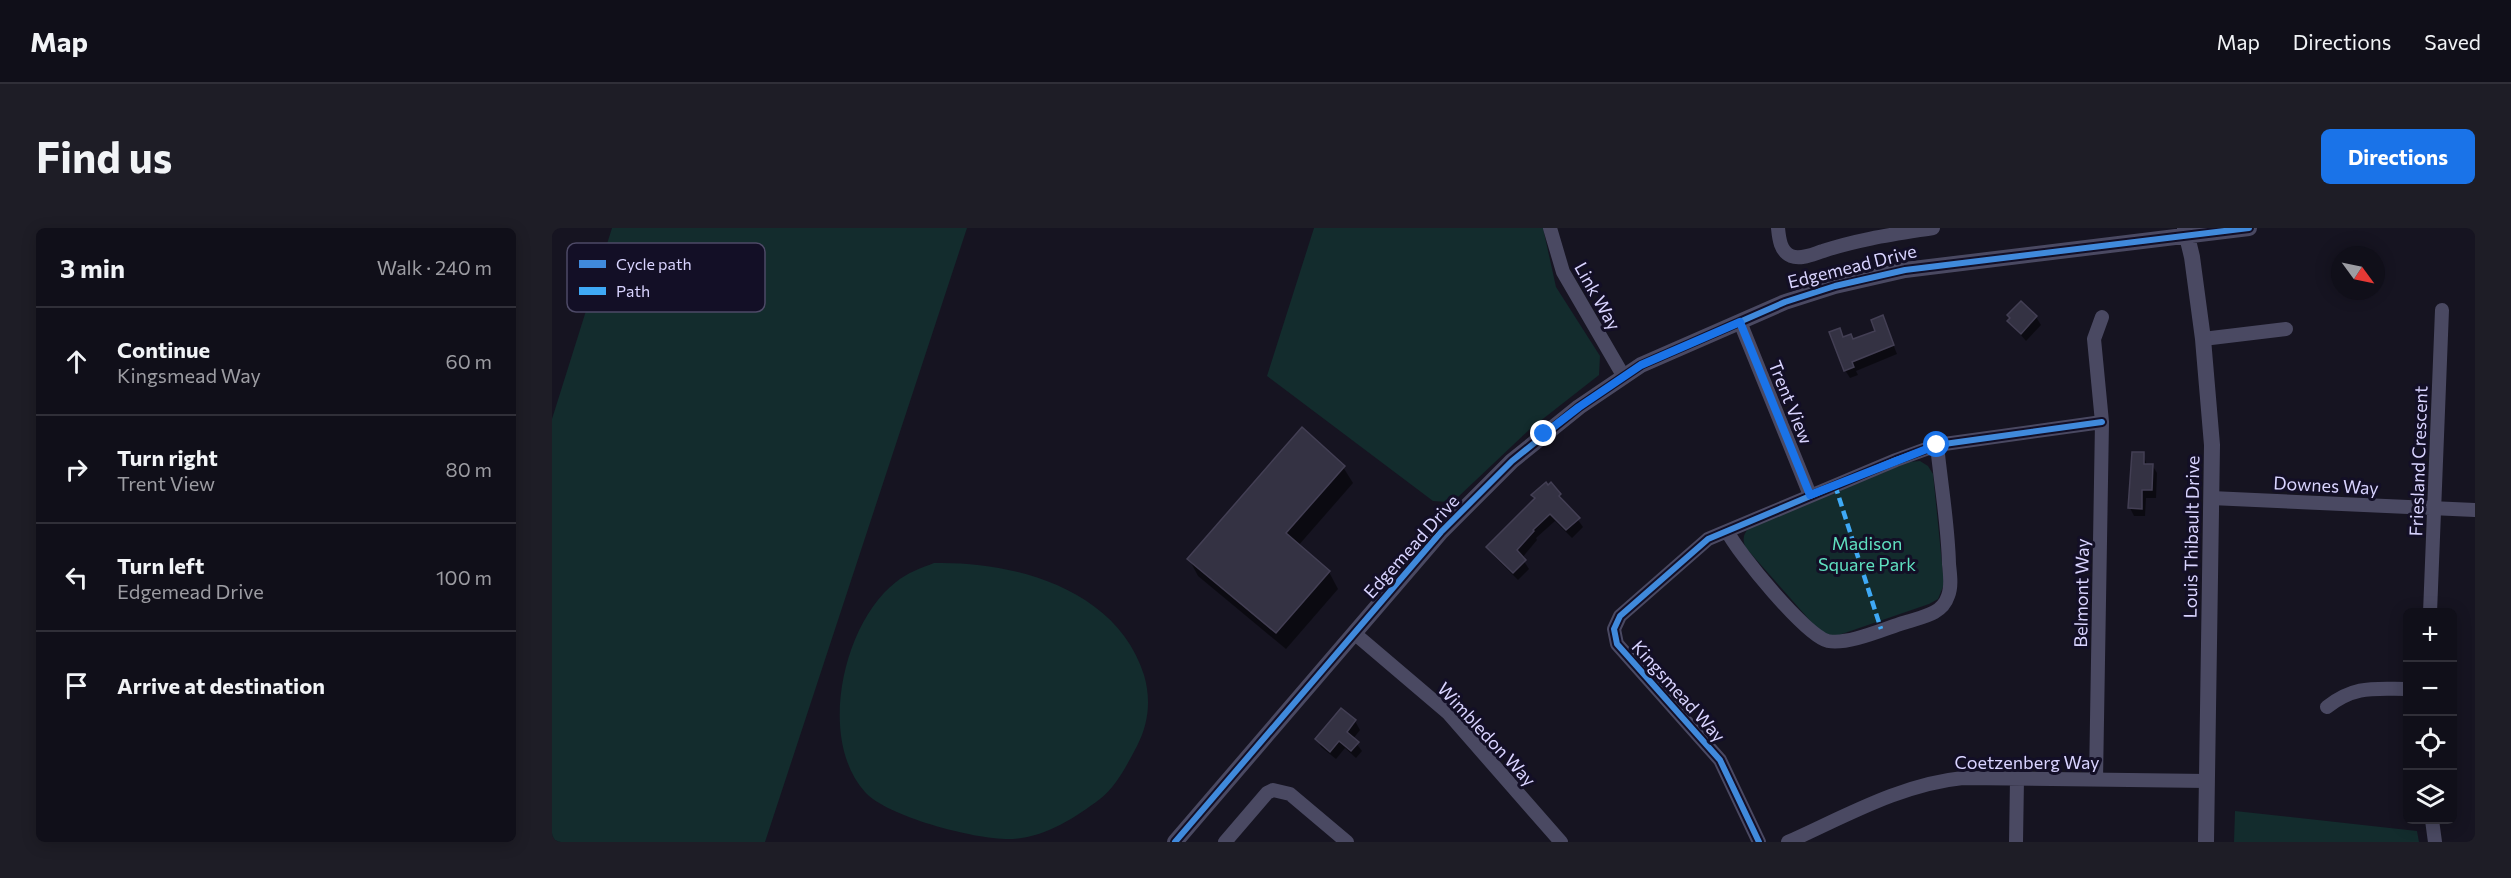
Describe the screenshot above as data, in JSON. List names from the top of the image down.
{
  "streets": {
    "street": [
      "Edgemead Drive",
      "Link Way",
      "Trent View",
      "Friesland Crescent",
      "Downes Way",
      "Louis Thibault Drive",
      "Belmont Way",
      "Kingsmead Way",
      "Wimbledon Way",
      "Coetzenberg Way"
    ]
  },
  "crossings": [
    ["Edgemead Drive", "Link Way"],
    ["Edgemead Drive", "Trent View"],
    ["Edgemead Drive", "Louis Thibault Drive"],
    ["Edgemead Drive", "Wimbledon Way"],
    ["Trent View", "Kingsmead Way"],
    ["Friesland Crescent", "Downes Way"],
    ["Downes Way", "Louis Thibault Drive"],
    ["Louis Thibault Drive", "Coetzenberg Way"],
    ["Belmont Way", "Kingsmead Way"],
    ["Belmont Way", "Coetzenberg Way"]
  ],
  "parks": ["Madison Square Park"],
  "legend": ["Cycle path", "Path"],
  "north": "bottom right",
  "page": {
    "header": "Map",
    "nav": ["Map", "Directions", "Saved"],
    "buttons": "Directions",
    "title": "Find us",
    "heading": ["3 min", "Walk · 240 m"],
    "list": [
      ["Continue", "Kingsmead Way", "60 m"],
      ["Turn right", "Trent View", "80 m"],
      ["Turn left", "Edgemead Drive", "100 m"],
      "Arrive at destination"
    ],
    "map_buttons": ["+", "−"]
  }
}
